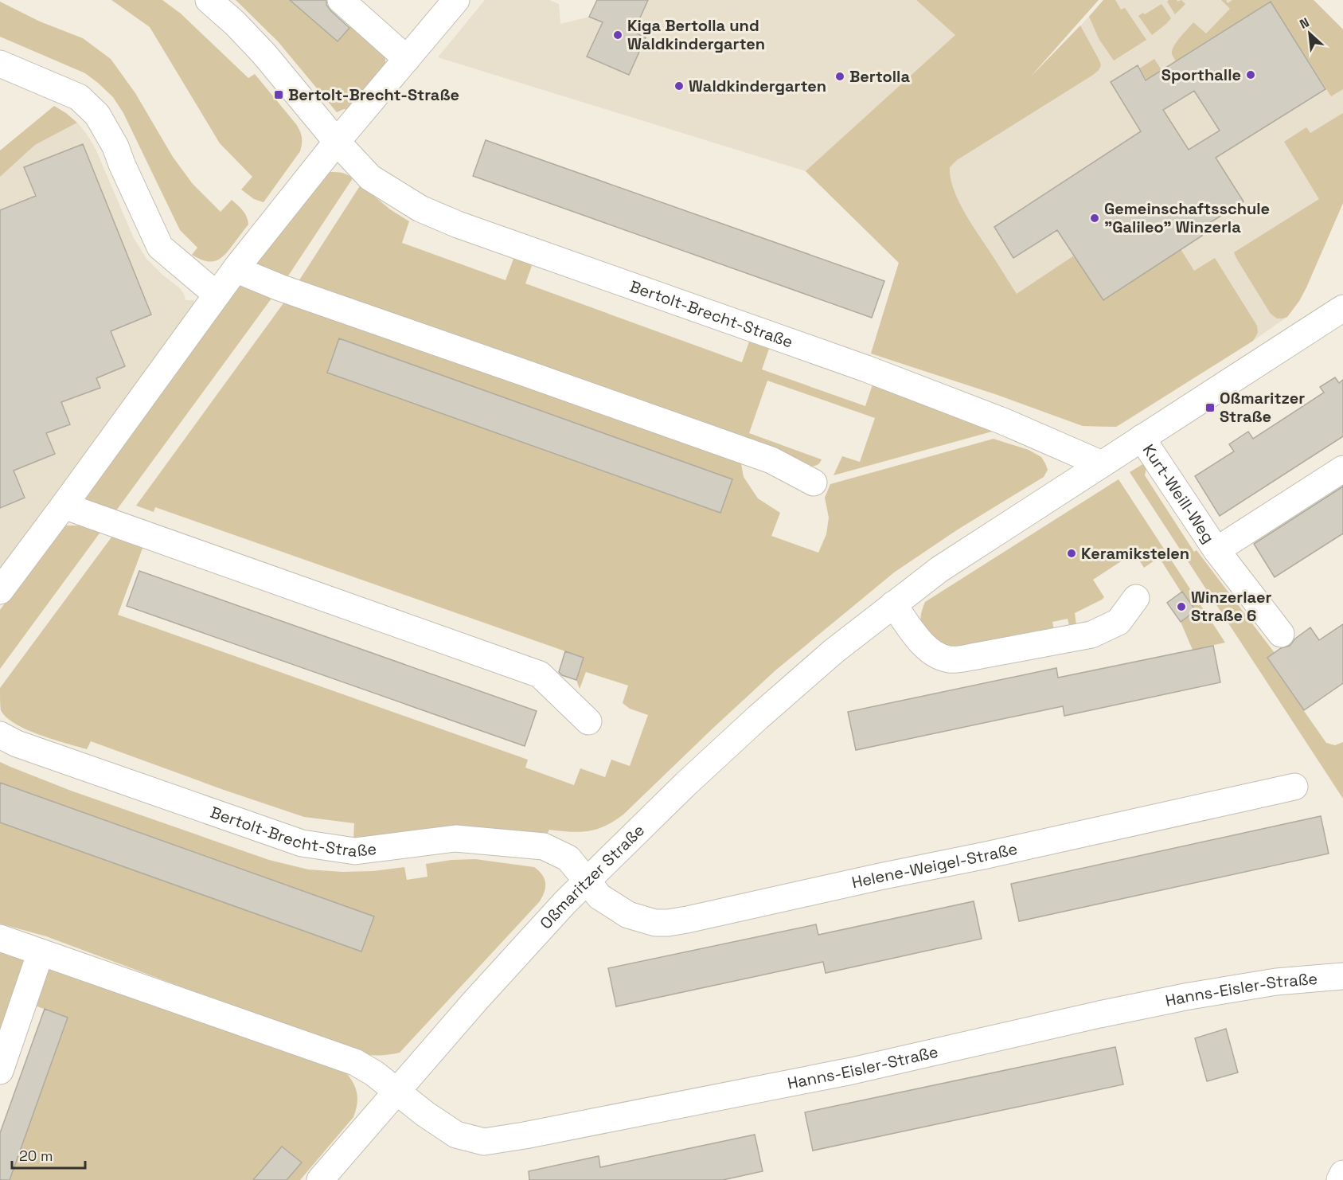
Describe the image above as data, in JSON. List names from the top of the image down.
{
  "streets": {
    "street": [
      "Bertolt-Brecht-Straße",
      "Kurt-Weill-Weg",
      "Helene-Weigel-Straße",
      "Oßmaritzer Straße",
      "Hanns-Eisler-Straße"
    ]
  },
  "crossings": [
    ["Bertolt-Brecht-Straße", "Helene-Weigel-Straße"],
    ["Bertolt-Brecht-Straße", "Oßmaritzer Straße"],
    ["Kurt-Weill-Weg", "Oßmaritzer Straße"],
    ["Helene-Weigel-Straße", "Oßmaritzer Straße"],
    ["Oßmaritzer Straße", "Hanns-Eisler-Straße"]
  ],
  "places": {
    "other": [
      "Kiga Bertolla und Waldkindergarten",
      "Sporthalle",
      "Bertolla",
      "Waldkindergarten",
      "Gemeinschaftsschule \"Galileo\" Winzerla",
      "Keramikstelen",
      "Winzerlaer Straße 6"
    ],
    "transit": ["Bertolt-Brecht-Straße", "Oßmaritzer Straße"]
  },
  "scale_bar": "20 m",
  "north": "top left"
}
